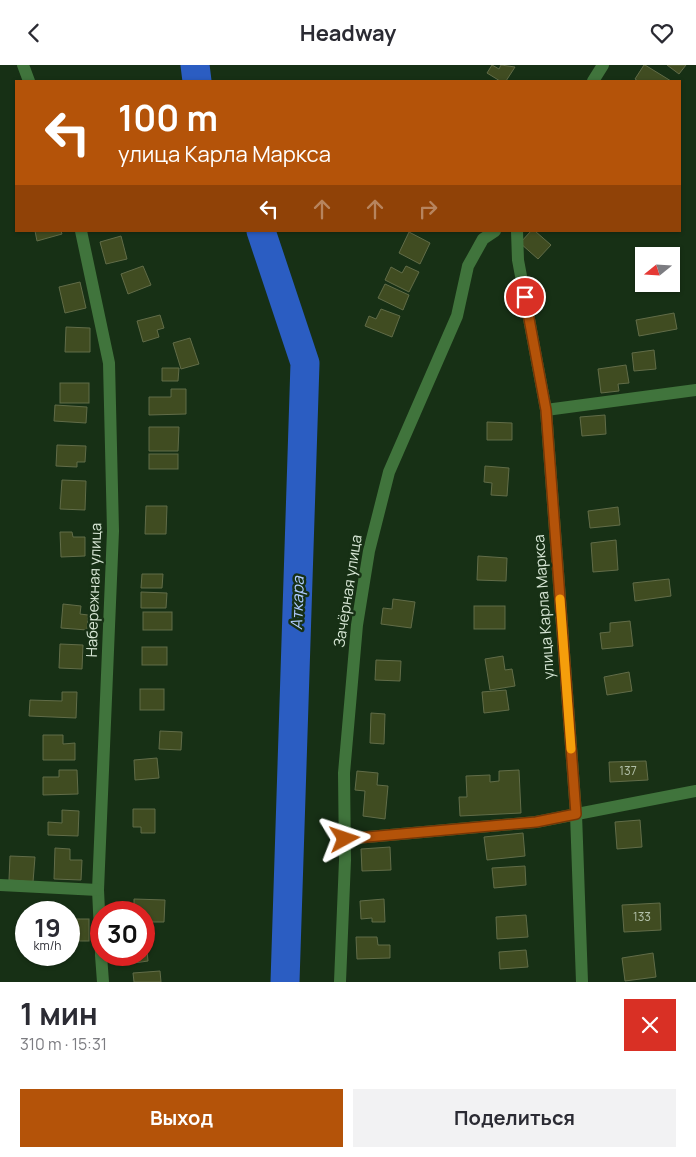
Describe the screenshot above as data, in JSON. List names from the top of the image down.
{
  "streets": {
    "street": ["Набережная улица", "Зачёрная улица", "улица Карла Маркса"]
  },
  "water": ["Аткара"],
  "house_numbers": ["137", "133"],
  "north": "left",
  "page": {
    "header": "Headway",
    "turn": ["100 m", "улица Карла Маркса"],
    "speed": "19 km/h",
    "limit": "30",
    "heading": ["1 мин", "310 m · 15:31"],
    "buttons": ["Выход", "Поделиться"]
  }
}
